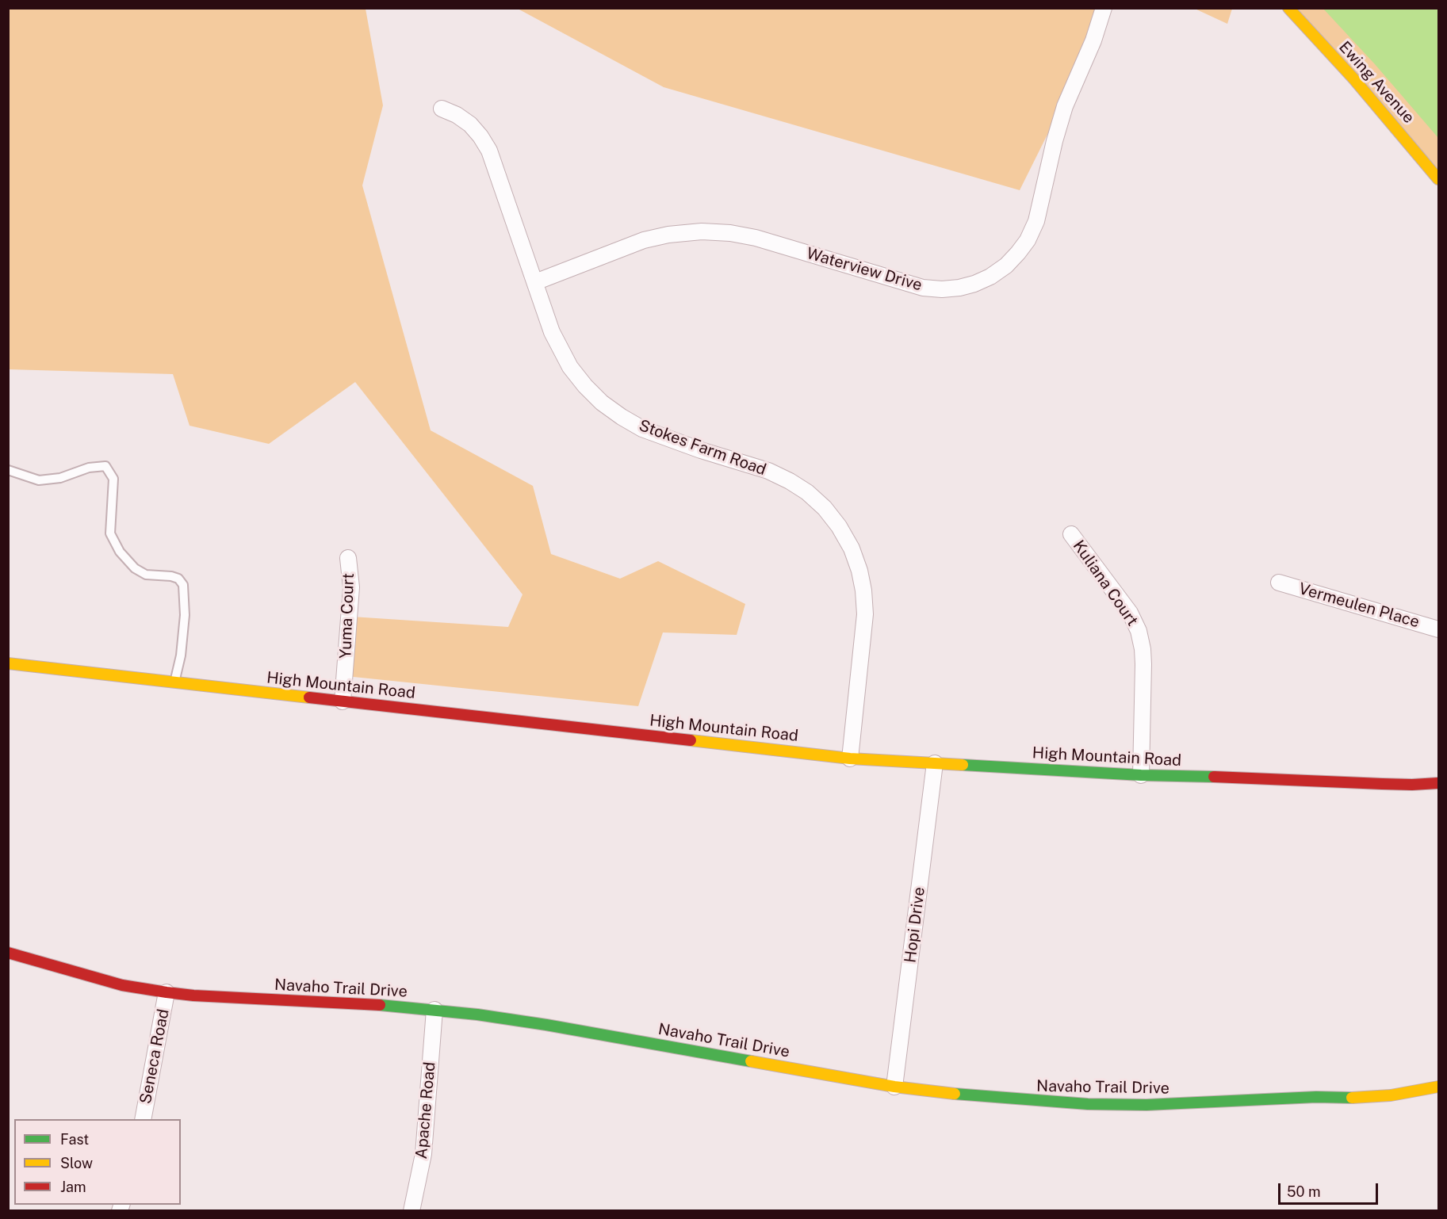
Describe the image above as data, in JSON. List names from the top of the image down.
{
  "streets": {
    "main road": ["Ewing Avenue", "High Mountain Road", "Navaho Trail Drive"],
    "street": [
      "Waterview Drive",
      "Stokes Farm Road",
      "Kuliana Court",
      "Vermeulen Place",
      "Yuma Court",
      "Hopi Drive",
      "Seneca Road",
      "Apache Road"
    ]
  },
  "crossings": [
    ["Waterview Drive", "Stokes Farm Road"],
    ["Stokes Farm Road", "High Mountain Road"],
    ["Kuliana Court", "High Mountain Road"],
    ["Yuma Court", "High Mountain Road"],
    ["High Mountain Road", "Hopi Drive"],
    ["Hopi Drive", "Navaho Trail Drive"],
    ["Navaho Trail Drive", "Seneca Road"],
    ["Navaho Trail Drive", "Apache Road"]
  ],
  "legend": ["Fast", "Slow", "Jam"],
  "scale_bar": "50 m"
}
